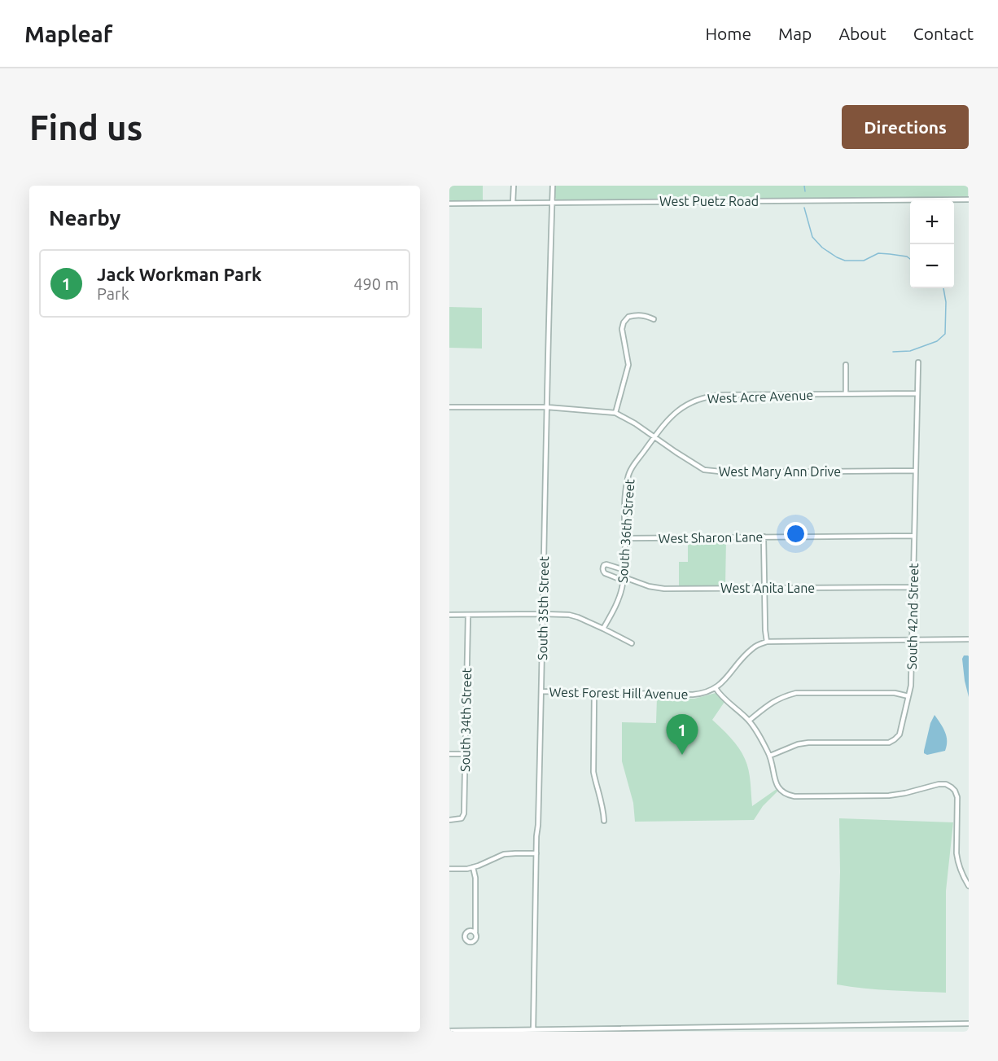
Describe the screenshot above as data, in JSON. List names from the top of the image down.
{
  "streets": {
    "street": [
      "West Puetz Road",
      "West Acre Avenue",
      "West Mary Ann Drive",
      "South 36th Street",
      "West Sharon Lane",
      "West Anita Lane",
      "South 35th Street",
      "South 42nd Street",
      "West Forest Hill Avenue",
      "South 34th Street"
    ]
  },
  "crossings": [
    ["West Puetz Road", "South 35th Street"],
    ["West Acre Avenue", "West Mary Ann Drive"],
    ["West Acre Avenue", "South 36th Street"],
    ["West Acre Avenue", "South 42nd Street"],
    ["West Mary Ann Drive", "South 36th Street"],
    ["West Mary Ann Drive", "South 42nd Street"],
    ["South 36th Street", "West Sharon Lane"],
    ["South 36th Street", "West Anita Lane"],
    ["West Sharon Lane", "South 42nd Street"],
    ["West Anita Lane", "South 42nd Street"],
    ["South 35th Street", "West Forest Hill Avenue"]
  ],
  "page": {
    "header": "Mapleaf",
    "nav": [
      "Home",
      "Map",
      "About",
      "Contact"
    ],
    "buttons": "Directions",
    "title": "Find us",
    "heading": "Nearby",
    "map_buttons": ["+", "−"],
    "list": [
      {
        "mark": "1",
        "name": "Jack Workman Park",
        "note": "Park",
        "value": "490 m"
      }
    ],
    "pins": "1"
  }
}
